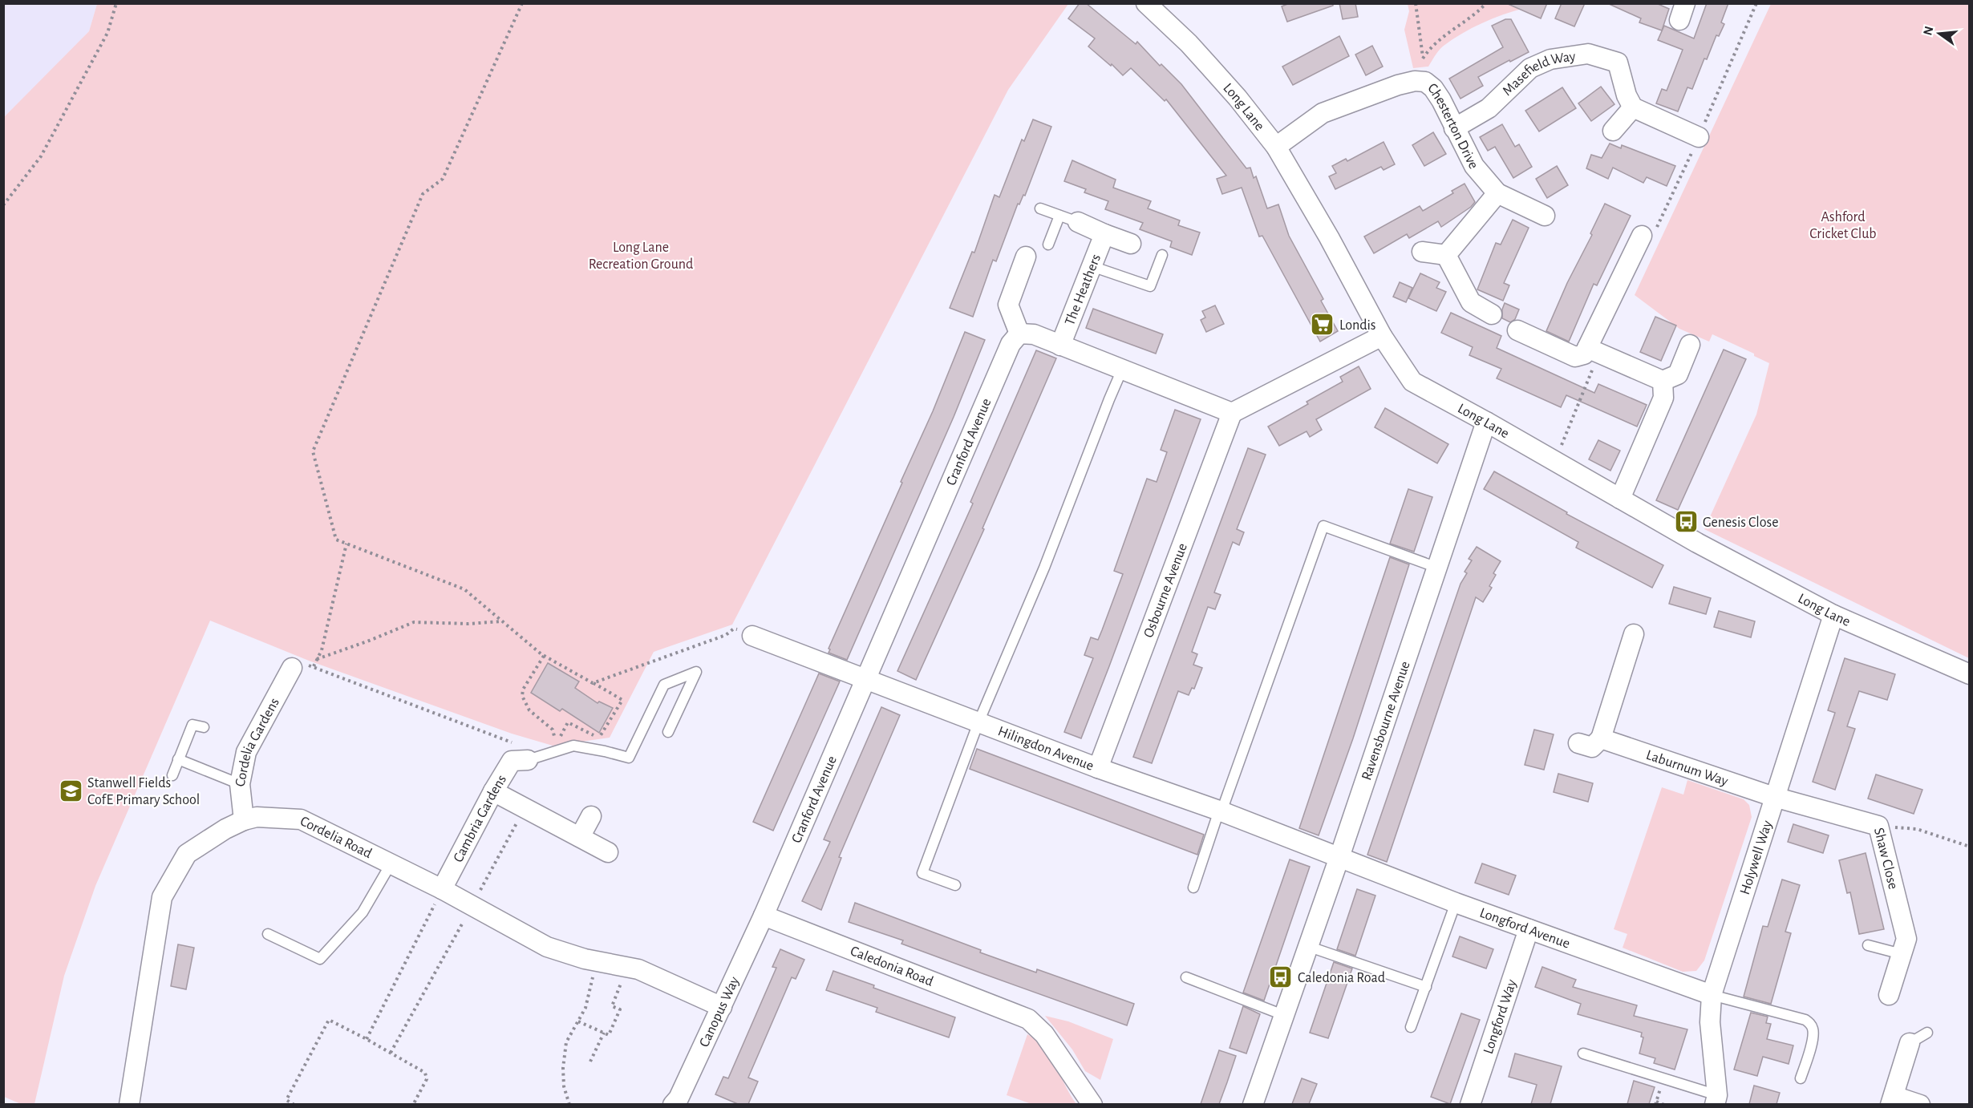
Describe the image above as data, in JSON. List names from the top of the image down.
{
  "streets": {
    "street": [
      "Masefield Way",
      "Long Lane",
      "Chesterton Drive",
      "The Heathers",
      "Cranford Avenue",
      "Osbourne Avenue",
      "Ravensbourne Avenue",
      "Cordelia Gardens",
      "Hilingdon Avenue",
      "Laburnum Way",
      "Cambria Gardens",
      "Cordelia Road",
      "Holywell Way",
      "Shaw Close",
      "Longford Avenue",
      "Caledonia Road",
      "Canopus Way",
      "Longford Way"
    ]
  },
  "crossings": [
    ["Masefield Way", "Chesterton Drive"],
    ["Long Lane", "Chesterton Drive"],
    ["Long Lane", "Ravensbourne Avenue"],
    ["Long Lane", "Holywell Way"],
    ["Cranford Avenue", "Hilingdon Avenue"],
    ["Cranford Avenue", "Caledonia Road"],
    ["Cranford Avenue", "Canopus Way"],
    ["Osbourne Avenue", "Hilingdon Avenue"],
    ["Ravensbourne Avenue", "Hilingdon Avenue"],
    ["Ravensbourne Avenue", "Longford Avenue"],
    ["Cordelia Gardens", "Cordelia Road"],
    ["Hilingdon Avenue", "Longford Avenue"],
    ["Laburnum Way", "Holywell Way"],
    ["Laburnum Way", "Shaw Close"],
    ["Cambria Gardens", "Cordelia Road"],
    ["Cordelia Road", "Canopus Way"],
    ["Holywell Way", "Shaw Close"],
    ["Holywell Way", "Longford Avenue"],
    ["Longford Avenue", "Longford Way"],
    ["Caledonia Road", "Canopus Way"]
  ],
  "parks": ["Ashford Cricket Club", "Long Lane Recreation Ground"],
  "places": {
    "supermarket": ["Londis"],
    "bus stop": ["Genesis Close", "Caledonia Road"],
    "school or university": ["Stanwell Fields CofE Primary School"]
  },
  "north": "left"
}
